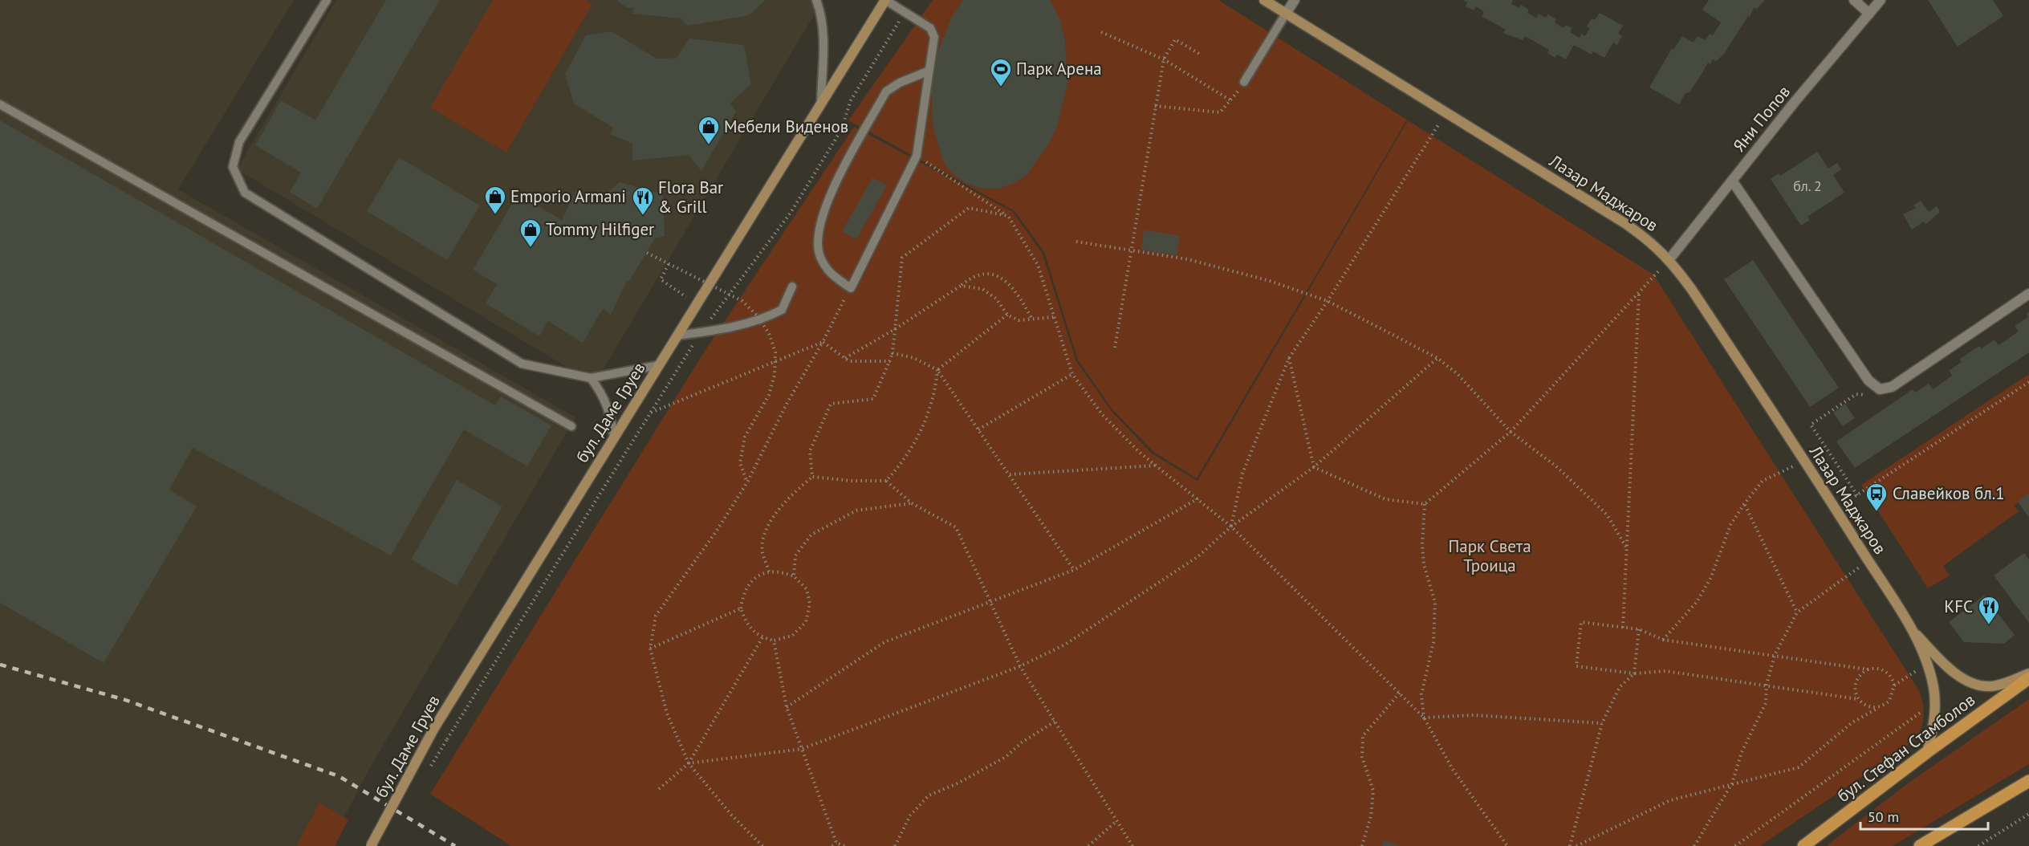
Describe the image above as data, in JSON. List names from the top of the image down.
{
  "streets": {
    "main road": ["Лазар Маджаров", "бул. Даме Груев", "бул. Стефан Стамболов"],
    "street": ["Яни Попов"]
  },
  "crossings": [
    ["Яни Попов", "Лазар Маджаров"],
    ["Лазар Маджаров", "бул. Стефан Стамболов"]
  ],
  "parks": ["Парк Света Троица"],
  "places": {
    "sports": ["Парк Арена"],
    "shop": ["Мебели Виденов", "Emporio Armani", "Tommy Hilfiger"],
    "restaurant": ["Flora Bar & Grill", "KFC"],
    "bus stop": ["Славейков бл.1"]
  },
  "house_numbers": ["бл. 2"],
  "scale_bar": "50 m"
}
